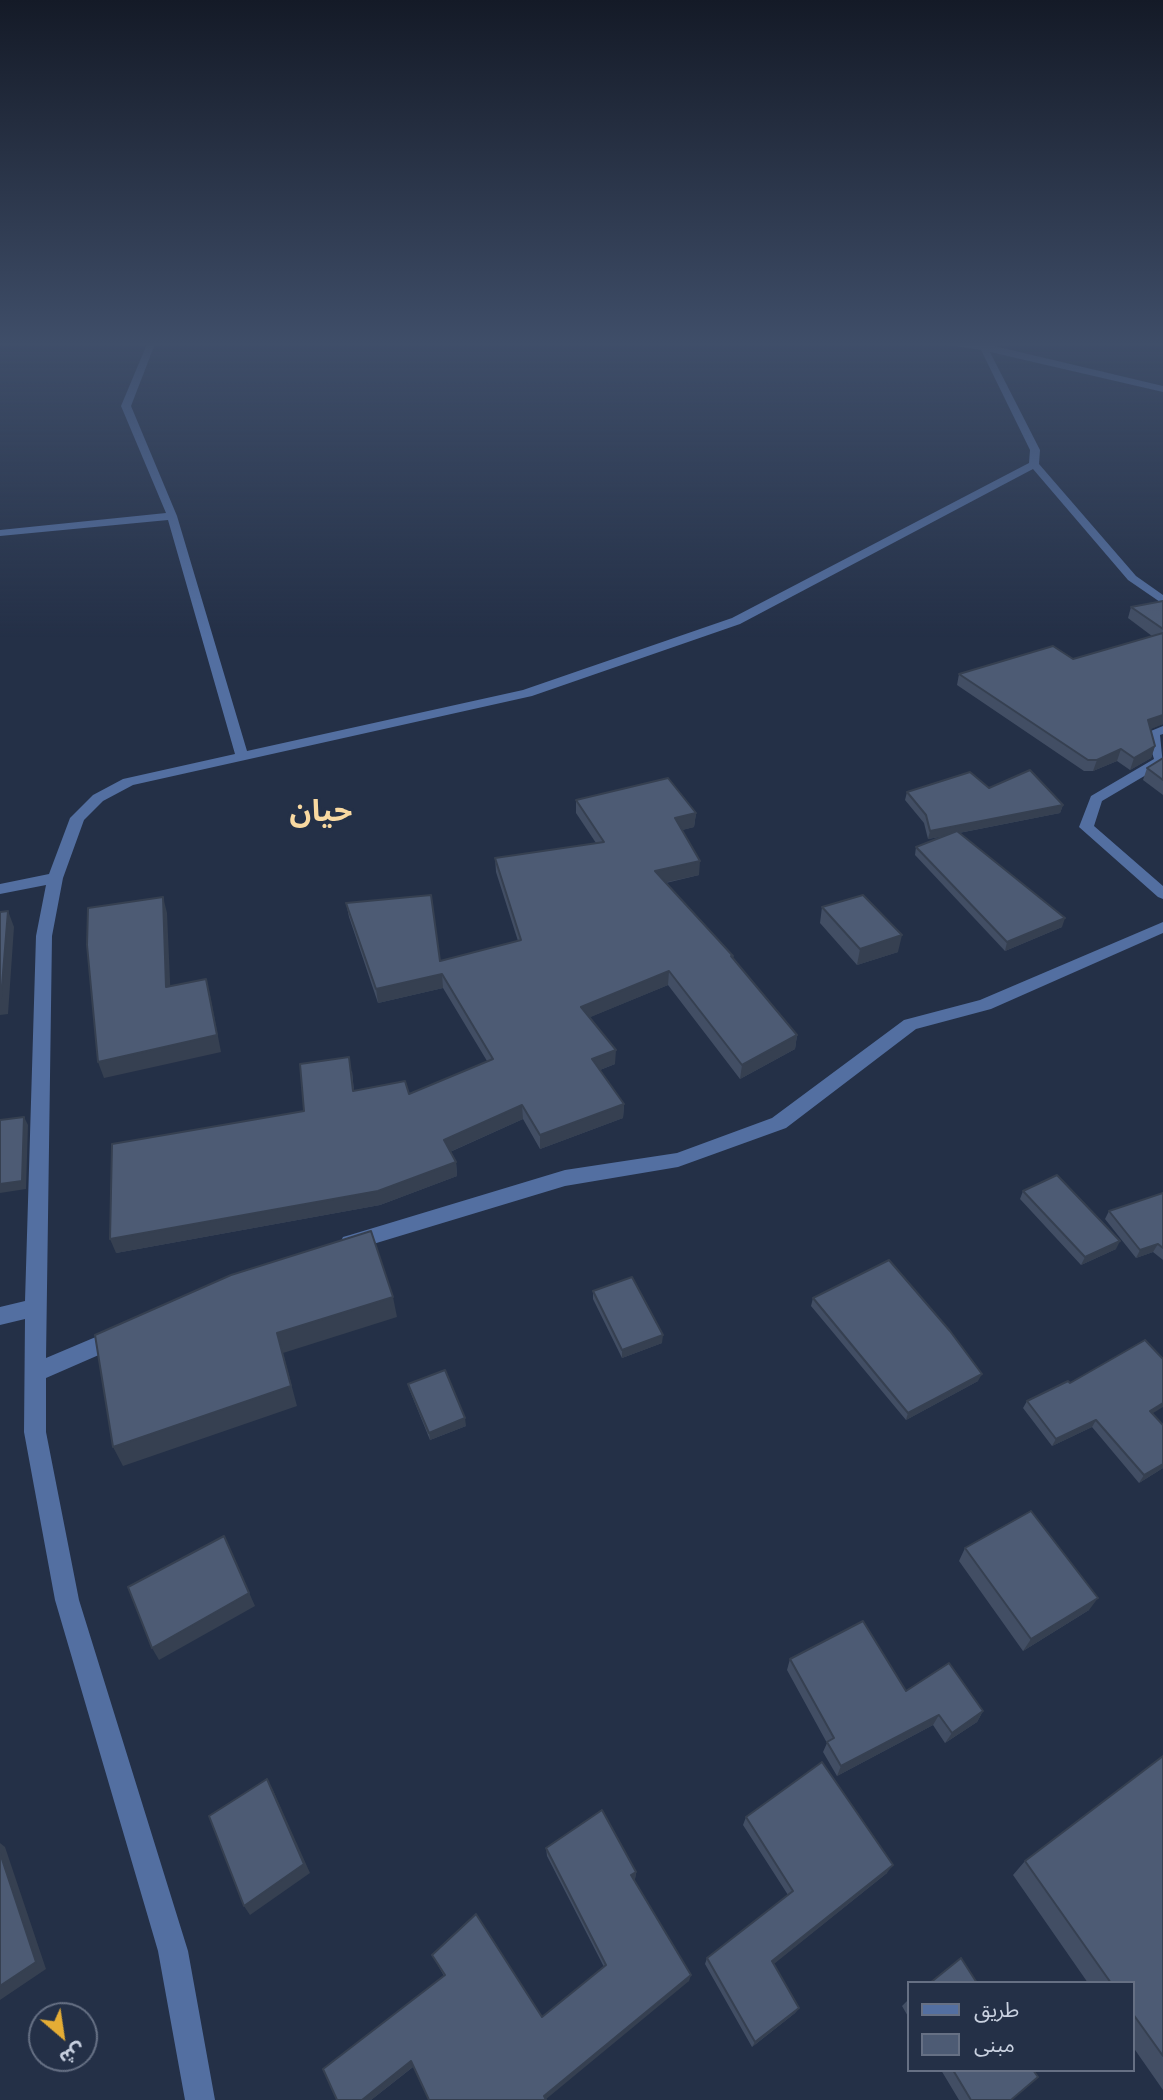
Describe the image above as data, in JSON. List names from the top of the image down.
{
  "districts": ["حيان"],
  "legend": ["طريق", "مبنى"],
  "north": "bottom right"
}
